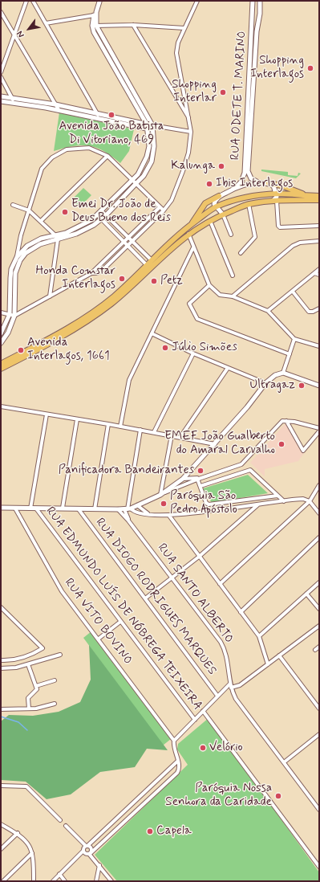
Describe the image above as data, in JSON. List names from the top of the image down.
{
  "streets": {
    "street": [
      "RUA ODETE T. MARINO",
      "RUA SANTO ALBERTO",
      "RUA DIOGO RODRIGUES MARQUES",
      "RUA EDMUNDO LUÍS DE NÓBREGA TEIXEIRA",
      "RUA VITO BOVINO"
    ]
  },
  "places": [
    "Shopping Interlagos",
    "Shopping Interlar",
    "Avenida João Batista Di Vitoriano, 469",
    "Kalunga",
    "Ibis Interlagos",
    "Emei Dr. João de Deus Bueno dos Reis",
    "Honda Comstar Interlagos",
    "Petz",
    "Júlio Simões",
    "Avenida Interlagos, 1661",
    "Ultragaz",
    "EMEF João Gualberto do Amaral Carvalho",
    "Panificadora Bandeirantes",
    "Paróquia São Pedro Apóstolo",
    "Velório",
    "Paróquia Nossa Senhora da Caridade",
    "Capela"
  ],
  "north": "bottom left"
}
